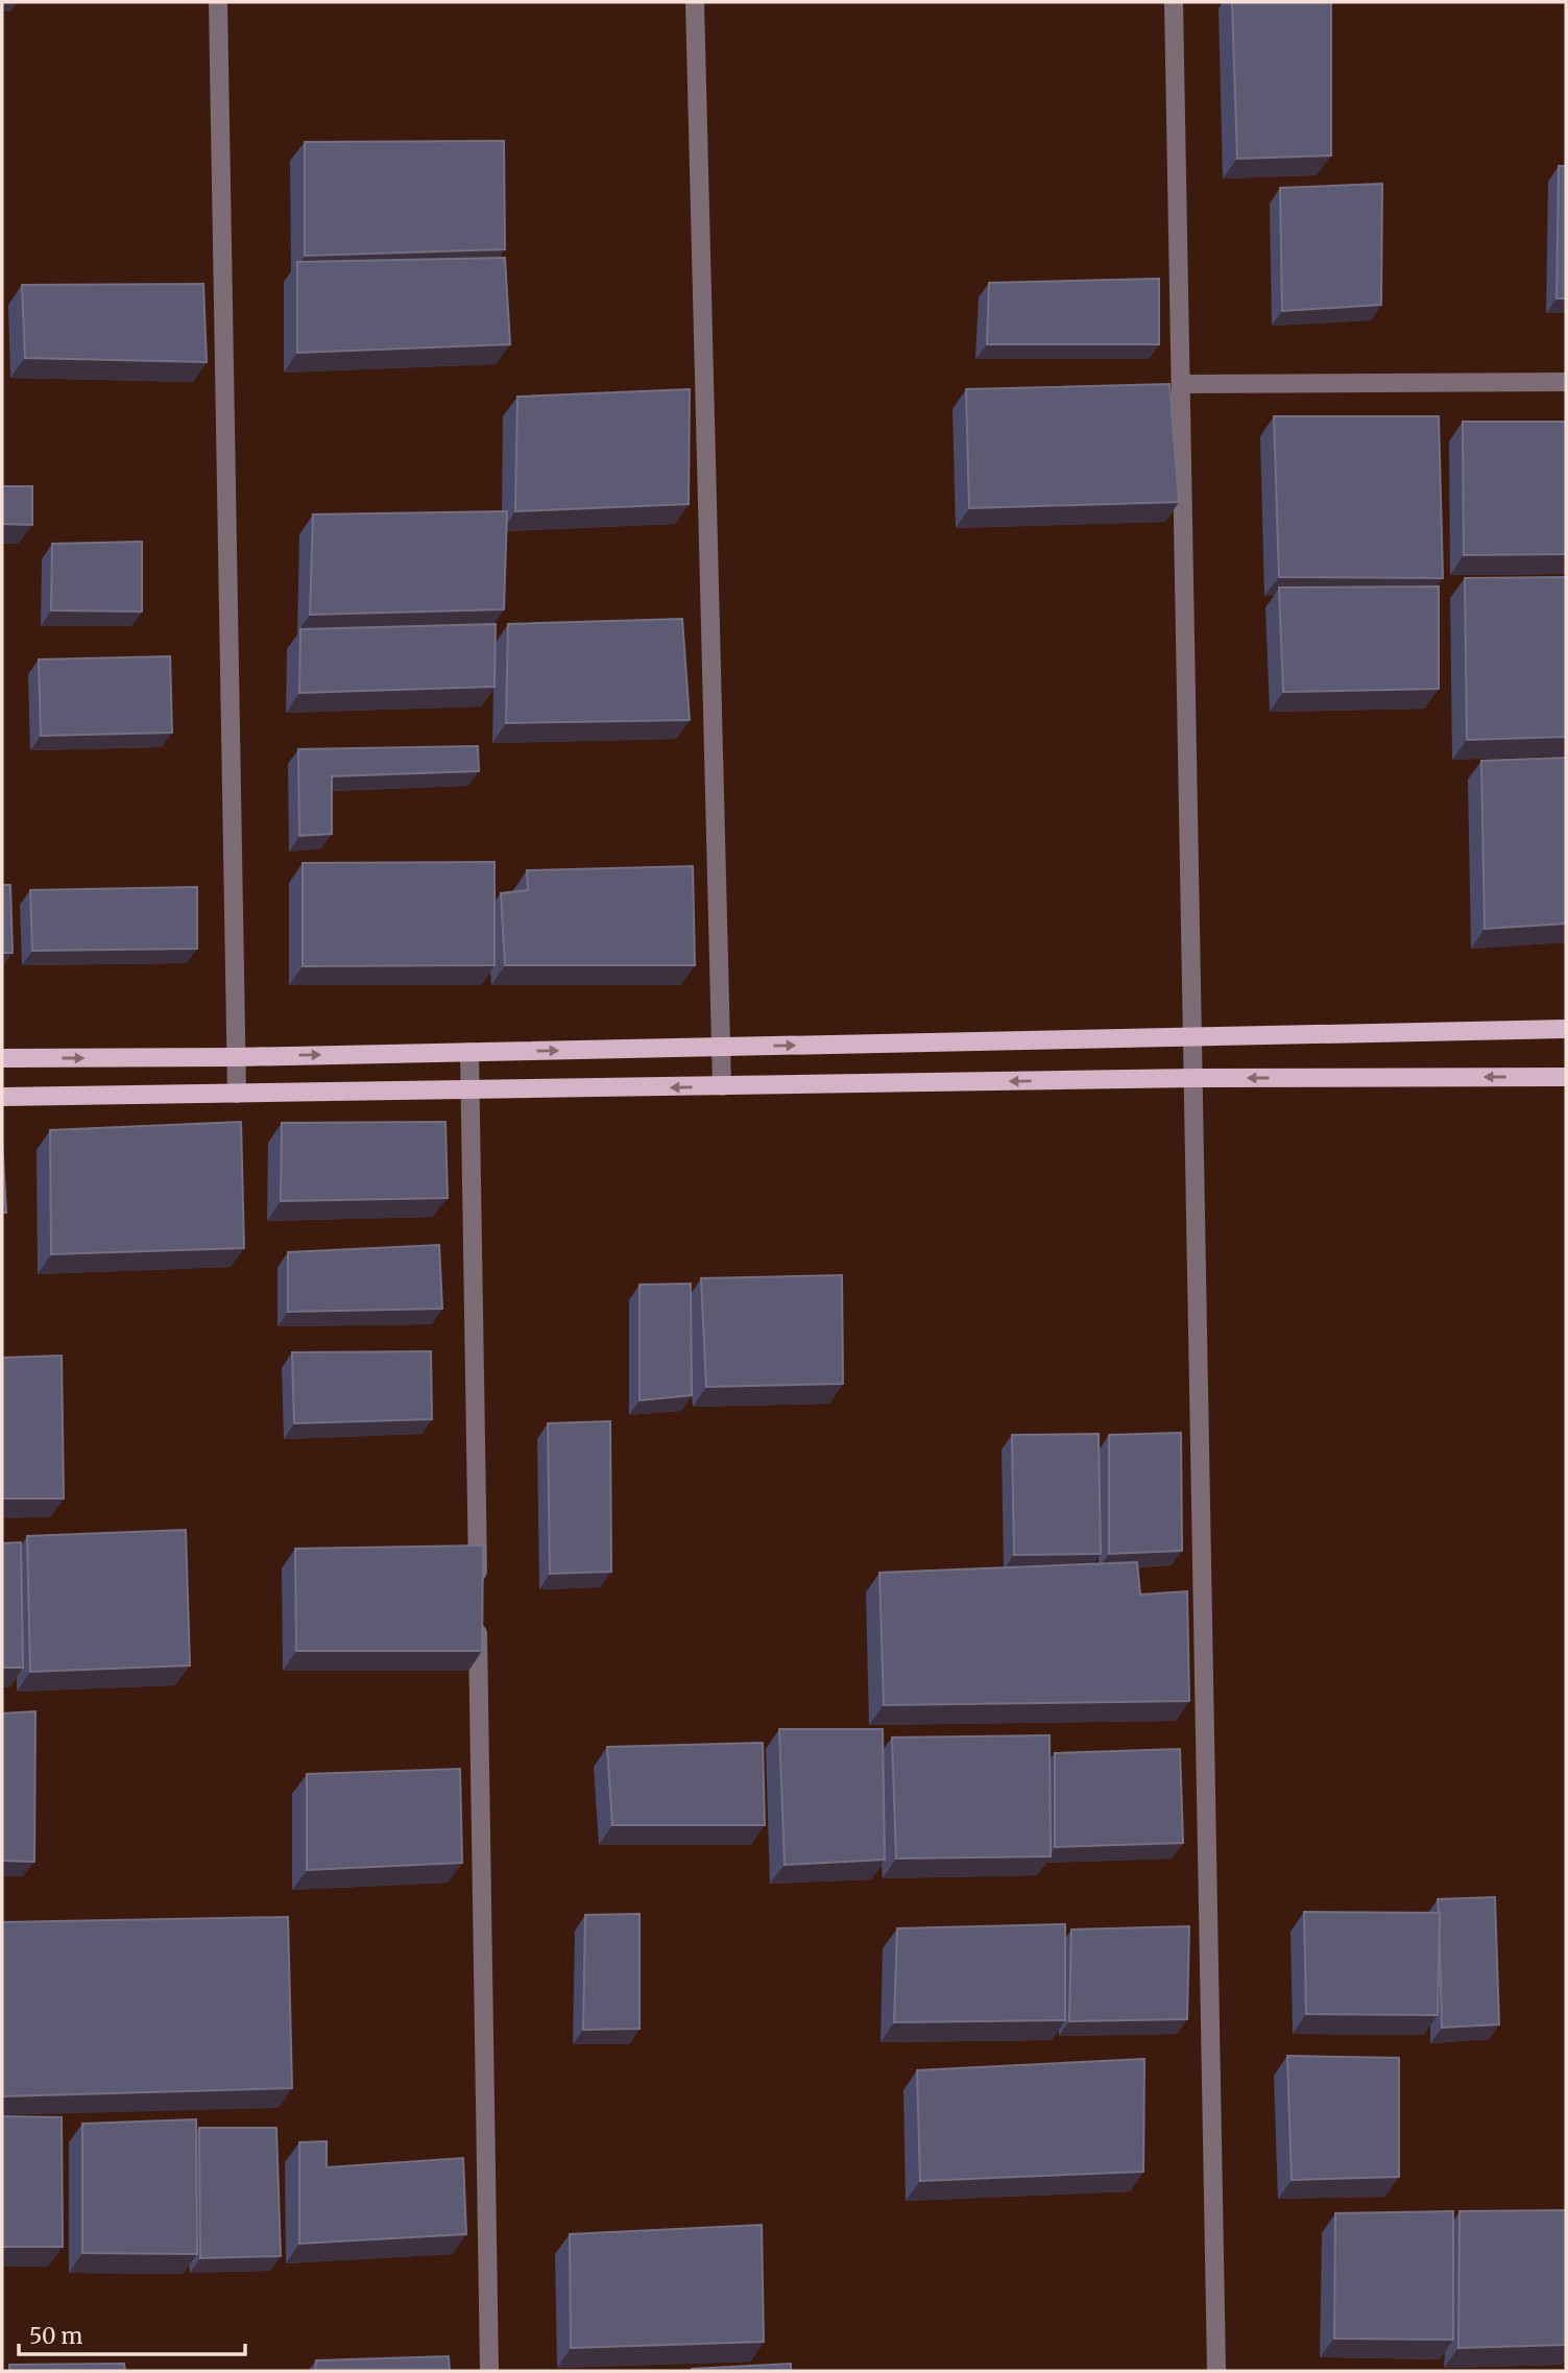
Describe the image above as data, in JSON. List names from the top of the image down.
{
  "scale_bar": "50 m"
}
